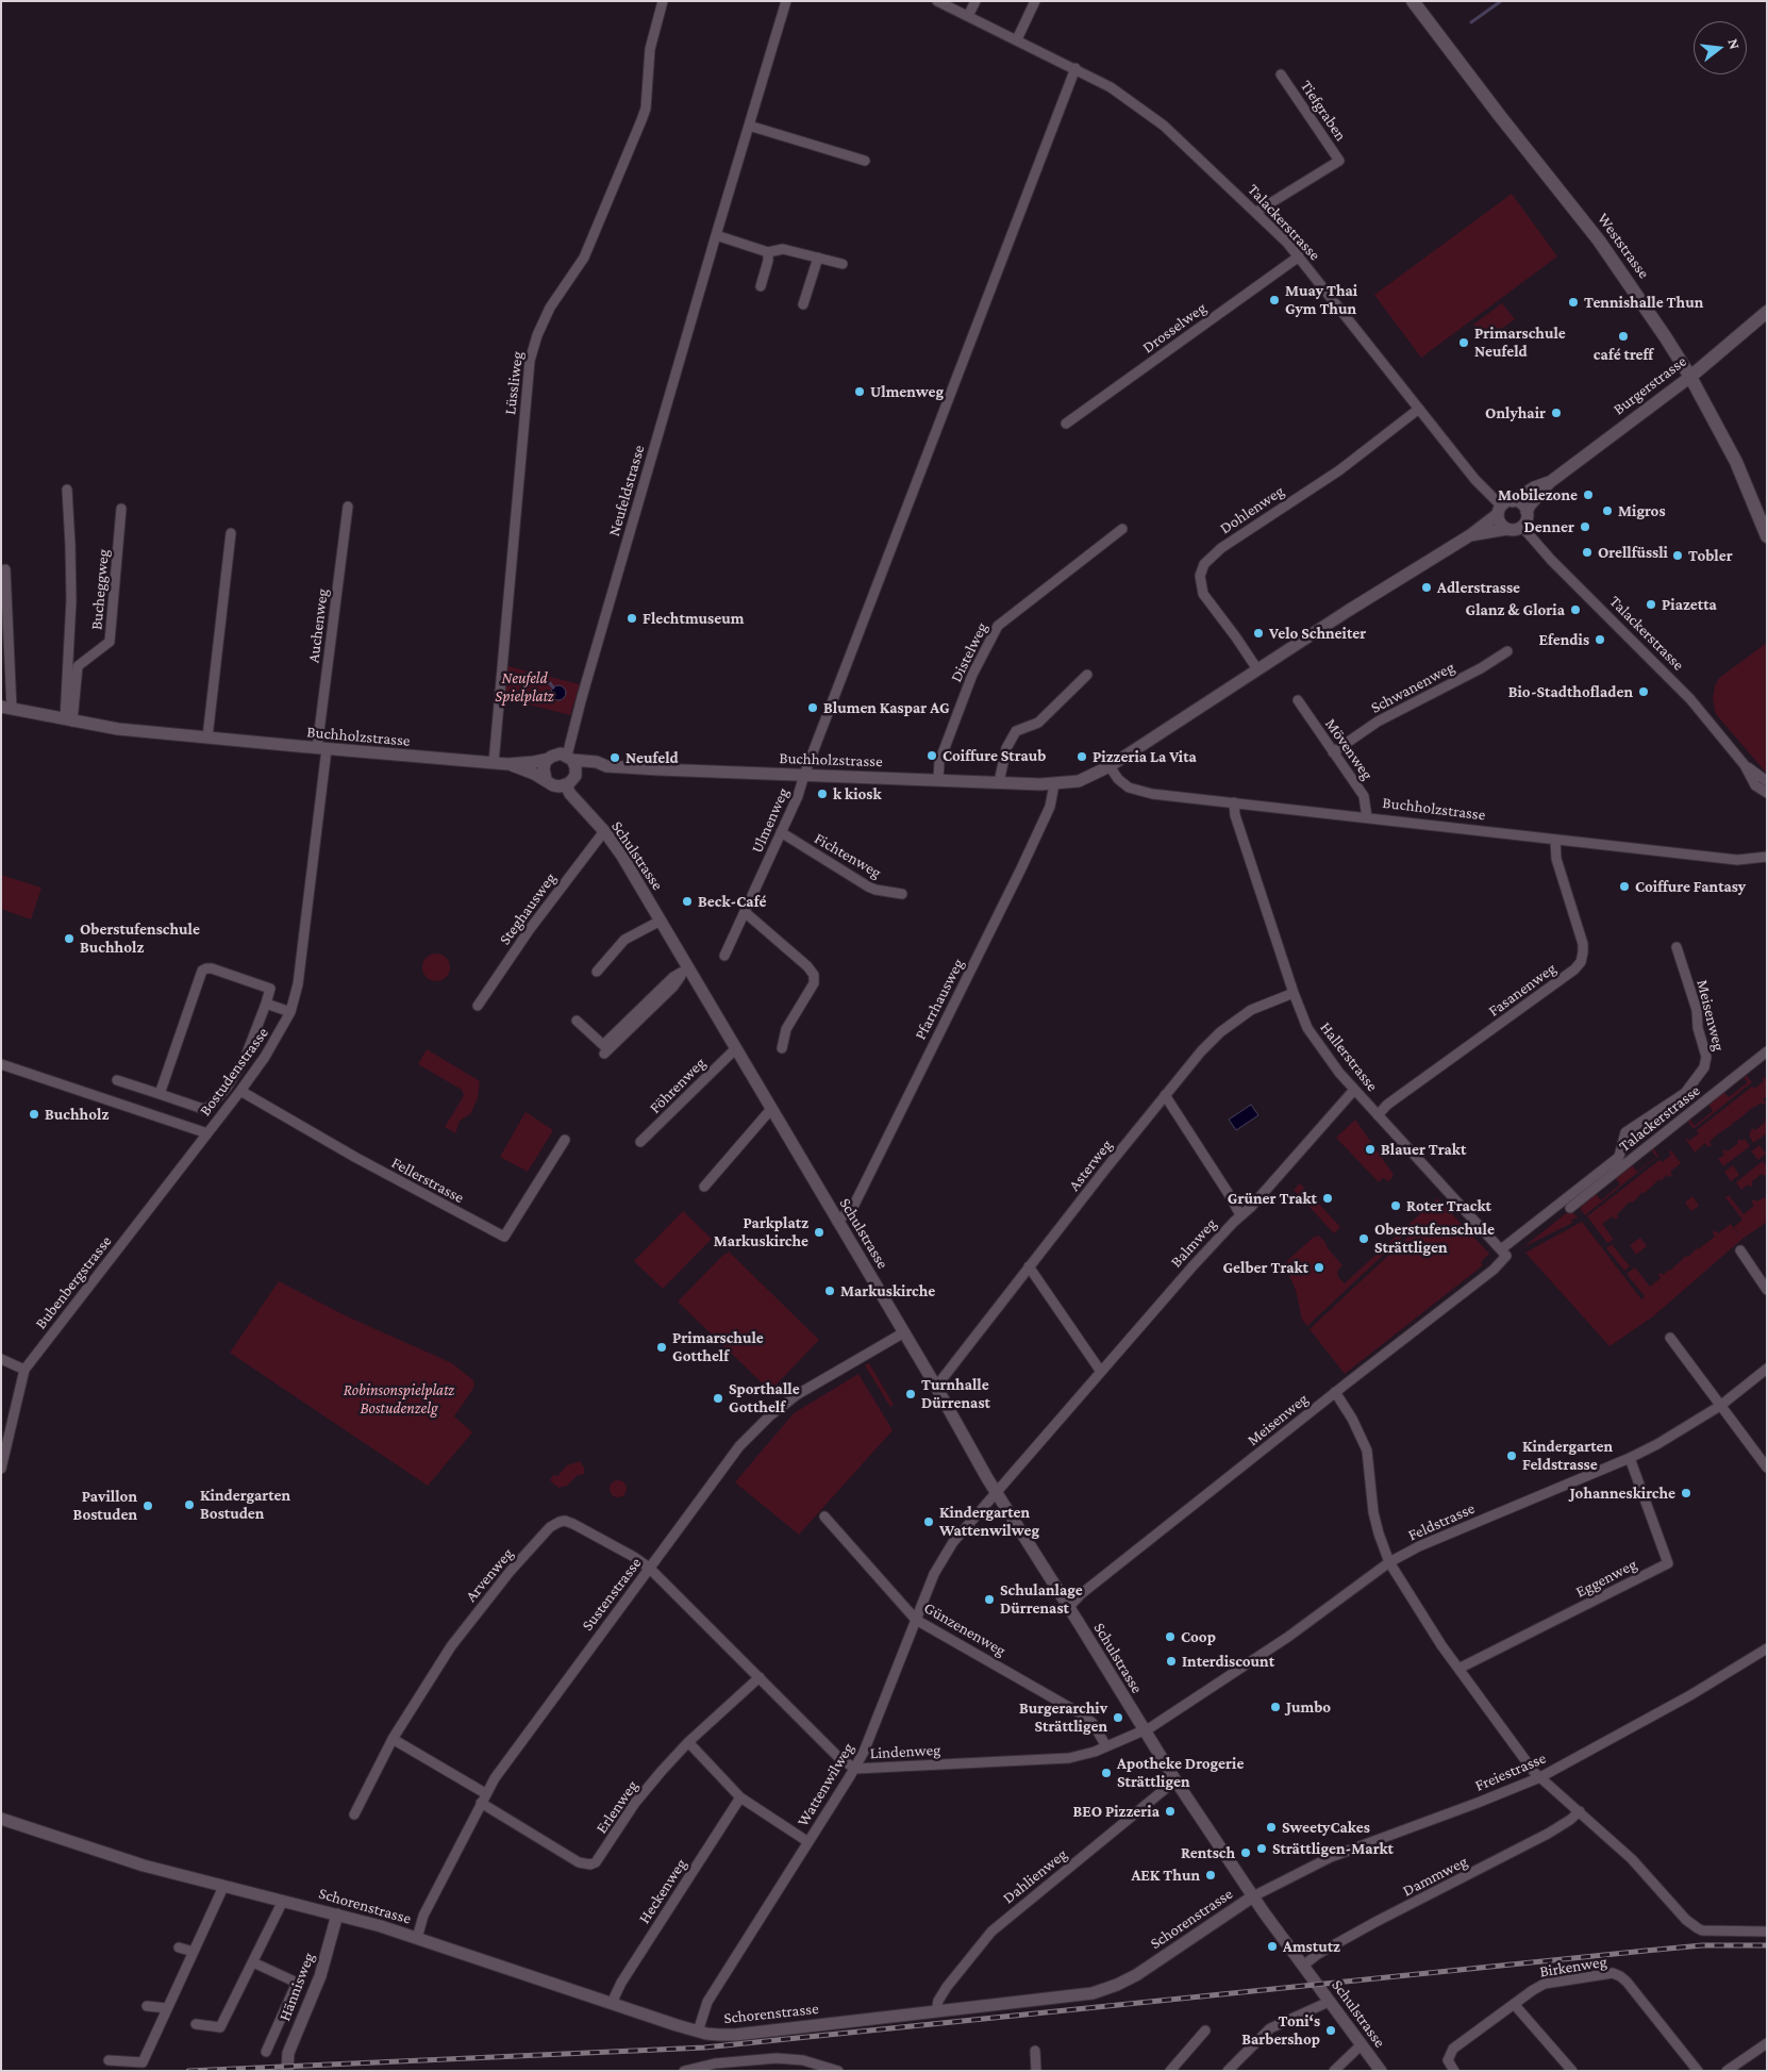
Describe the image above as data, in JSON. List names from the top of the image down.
{
  "streets": {
    "main road": ["Weststrasse", "Burgerstrasse"],
    "street": [
      "Tiefgraben",
      "Talackerstrasse",
      "Drosselweg",
      "Lüssliweg",
      "Neufeldstrasse",
      "Dohlenweg",
      "Bucheggweg",
      "Auchenweg",
      "Distelweg",
      "Schwanenweg",
      "Buchholzstrasse",
      "Mövenweg",
      "Ulmenweg",
      "Schulstrasse",
      "Fichtenweg",
      "Steghausweg",
      "Fasanenweg",
      "Pfarrhausweg",
      "Meisenweg",
      "Hallerstrasse",
      "Bostudenstrasse",
      "Föhrenweg",
      "Asterweg",
      "Fellerstrasse",
      "Balmweg",
      "Bubenbergstrasse",
      "Feldstrasse",
      "Arvenweg",
      "Eggenweg",
      "Sustenstrasse",
      "Günzenenweg",
      "Lindenweg",
      "Freiestrasse",
      "Wattenwilweg",
      "Erlenweg",
      "Dahlienweg",
      "Dammweg",
      "Heckenweg",
      "Schorenstrasse",
      "Birkenweg",
      "Hännisweg"
    ]
  },
  "crossings": [
    ["Tiefgraben", "Talackerstrasse"],
    ["Talackerstrasse", "Drosselweg"],
    ["Talackerstrasse", "Burgerstrasse"],
    ["Talackerstrasse", "Dohlenweg"],
    ["Talackerstrasse", "Ulmenweg"],
    ["Weststrasse", "Burgerstrasse"],
    ["Lüssliweg", "Buchholzstrasse"],
    ["Neufeldstrasse", "Buchholzstrasse"],
    ["Neufeldstrasse", "Schulstrasse"],
    ["Bucheggweg", "Buchholzstrasse"],
    ["Auchenweg", "Buchholzstrasse"],
    ["Auchenweg", "Bostudenstrasse"],
    ["Distelweg", "Buchholzstrasse"],
    ["Schwanenweg", "Mövenweg"],
    ["Buchholzstrasse", "Mövenweg"],
    ["Buchholzstrasse", "Ulmenweg"],
    ["Buchholzstrasse", "Schulstrasse"],
    ["Buchholzstrasse", "Fasanenweg"],
    ["Buchholzstrasse", "Pfarrhausweg"],
    ["Buchholzstrasse", "Hallerstrasse"],
    ["Buchholzstrasse", "Bostudenstrasse"],
    ["Ulmenweg", "Fichtenweg"],
    ["Schulstrasse", "Steghausweg"],
    ["Schulstrasse", "Pfarrhausweg"],
    ["Schulstrasse", "Meisenweg"],
    ["Schulstrasse", "Föhrenweg"],
    ["Schulstrasse", "Asterweg"],
    ["Schulstrasse", "Balmweg"],
    ["Schulstrasse", "Feldstrasse"],
    ["Schulstrasse", "Sustenstrasse"],
    ["Schulstrasse", "Lindenweg"],
    ["Schulstrasse", "Freiestrasse"],
    ["Schulstrasse", "Wattenwilweg"],
    ["Schulstrasse", "Dahlienweg"],
    ["Schulstrasse", "Dammweg"],
    ["Schulstrasse", "Schorenstrasse"],
    ["Fasanenweg", "Hallerstrasse"],
    ["Meisenweg", "Hallerstrasse"],
    ["Hallerstrasse", "Asterweg"],
    ["Hallerstrasse", "Balmweg"],
    ["Bostudenstrasse", "Fellerstrasse"],
    ["Bostudenstrasse", "Bubenbergstrasse"],
    ["Balmweg", "Wattenwilweg"],
    ["Feldstrasse", "Eggenweg"],
    ["Feldstrasse", "Lindenweg"],
    ["Arvenweg", "Sustenstrasse"],
    ["Arvenweg", "Lindenweg"],
    ["Sustenstrasse", "Lindenweg"],
    ["Sustenstrasse", "Erlenweg"],
    ["Sustenstrasse", "Schorenstrasse"],
    ["Günzenenweg", "Lindenweg"],
    ["Günzenenweg", "Wattenwilweg"],
    ["Lindenweg", "Wattenwilweg"],
    ["Lindenweg", "Erlenweg"],
    ["Freiestrasse", "Schorenstrasse"],
    ["Wattenwilweg", "Schorenstrasse"],
    ["Dahlienweg", "Schorenstrasse"],
    ["Heckenweg", "Schorenstrasse"],
    ["Schorenstrasse", "Hännisweg"]
  ],
  "parks": ["Neufeld Spielplatz", "Robinsonspielplatz Bostudenzelg"],
  "places": [
    "Muay Thai Gym Thun",
    "Tennishalle Thun",
    "café treff",
    "Primarschule Neufeld",
    "Ulmenweg",
    "Onlyhair",
    "Mobilezone",
    "Migros",
    "Denner",
    "Orellfüssli",
    "Tobler",
    "Adlerstrasse",
    "Piazetta",
    "Glanz & Gloria",
    "Flechtmuseum",
    "Velo Schneiter",
    "Efendis",
    "Bio-Stadthofladen",
    "Blumen Kaspar AG",
    "Coiffure Straub",
    "Pizzeria La Vita",
    "Neufeld",
    "k kiosk",
    "Coiffure Fantasy",
    "Beck-Café",
    "Oberstufenschule Buchholz",
    "Buchholz",
    "Blauer Trakt",
    "Grüner Trakt",
    "Roter Trackt",
    "Parkplatz Markuskirche",
    "Oberstufenschule Strättligen",
    "Gelber Trakt",
    "Markuskirche",
    "Primarschule Gotthelf",
    "Turnhalle Dürrenast",
    "Sporthalle Gotthelf",
    "Kindergarten Feldstrasse",
    "Johanneskirche",
    "Kindergarten Bostuden",
    "Pavillon Bostuden",
    "Kindergarten Wattenwilweg",
    "Schulanlage Dürrenast",
    "Coop",
    "Interdiscount",
    "Jumbo",
    "Burgerarchiv Strättligen",
    "Apotheke Drogerie Strättligen",
    "BEO Pizzeria",
    "SweetyCakes",
    "Strättligen-Markt",
    "Rentsch",
    "AEK Thun",
    "Amstutz",
    "Toni‘s Barbershop"
  ],
  "north": "right"
}
